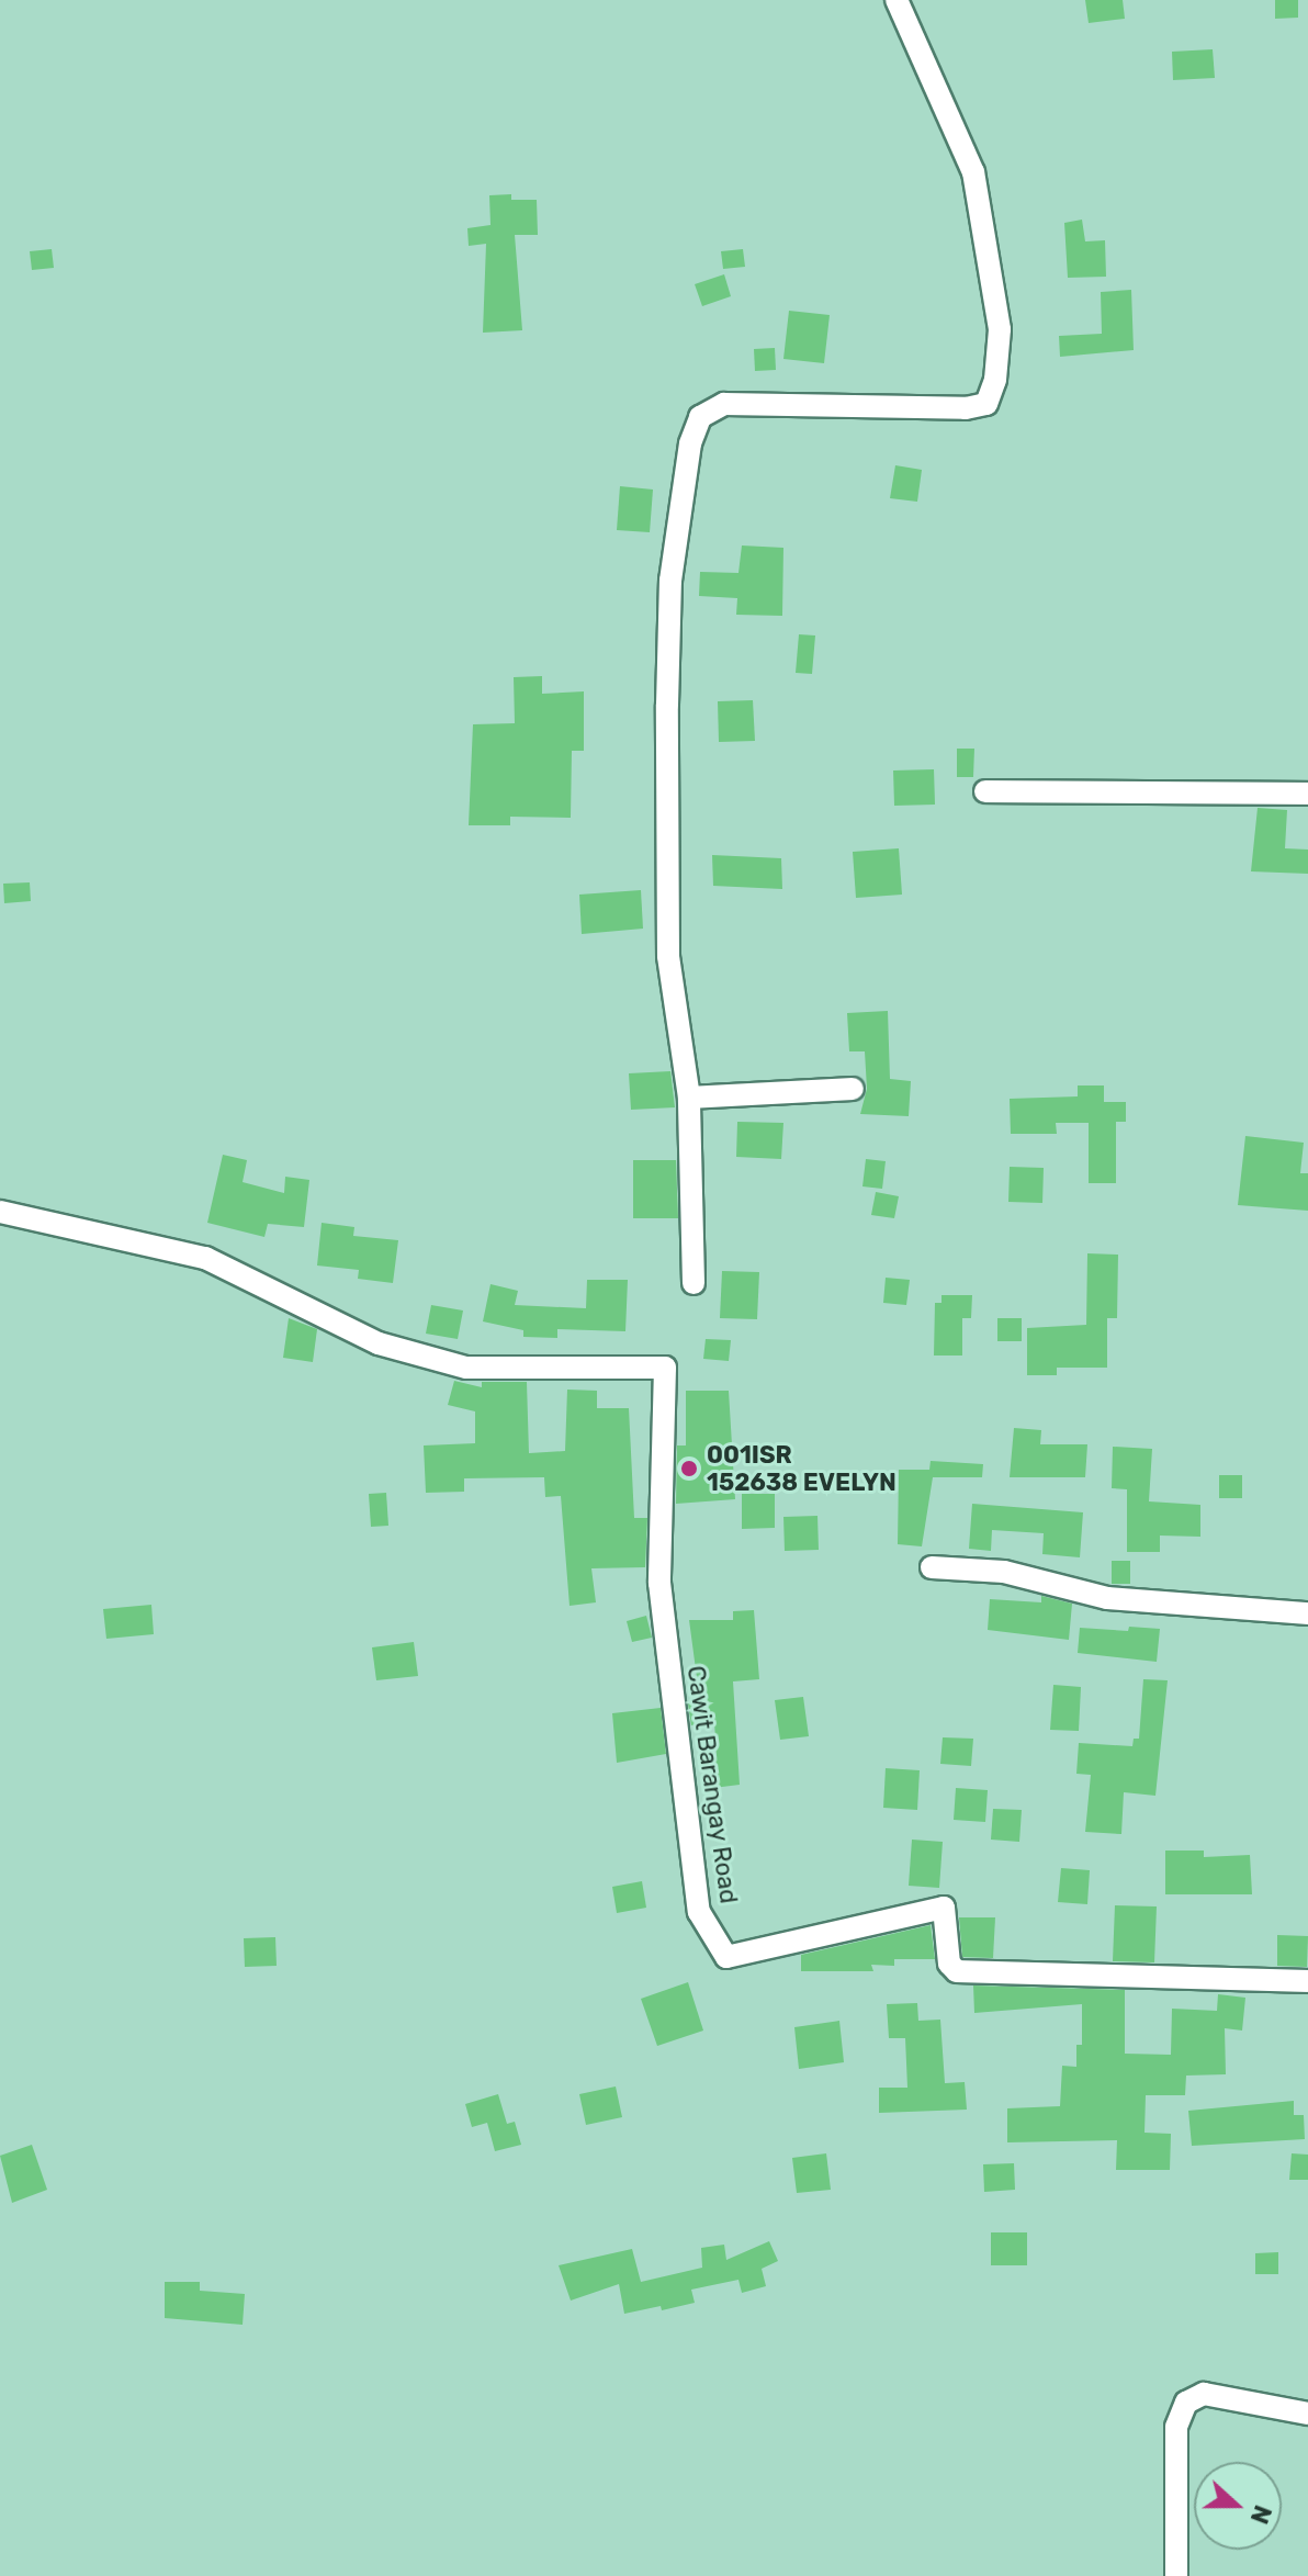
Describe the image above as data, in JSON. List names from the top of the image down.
{
  "streets": {
    "street": ["Cawit Barangay Road"]
  },
  "places": ["001ISR 152638 EVELYN"],
  "north": "right"
}
